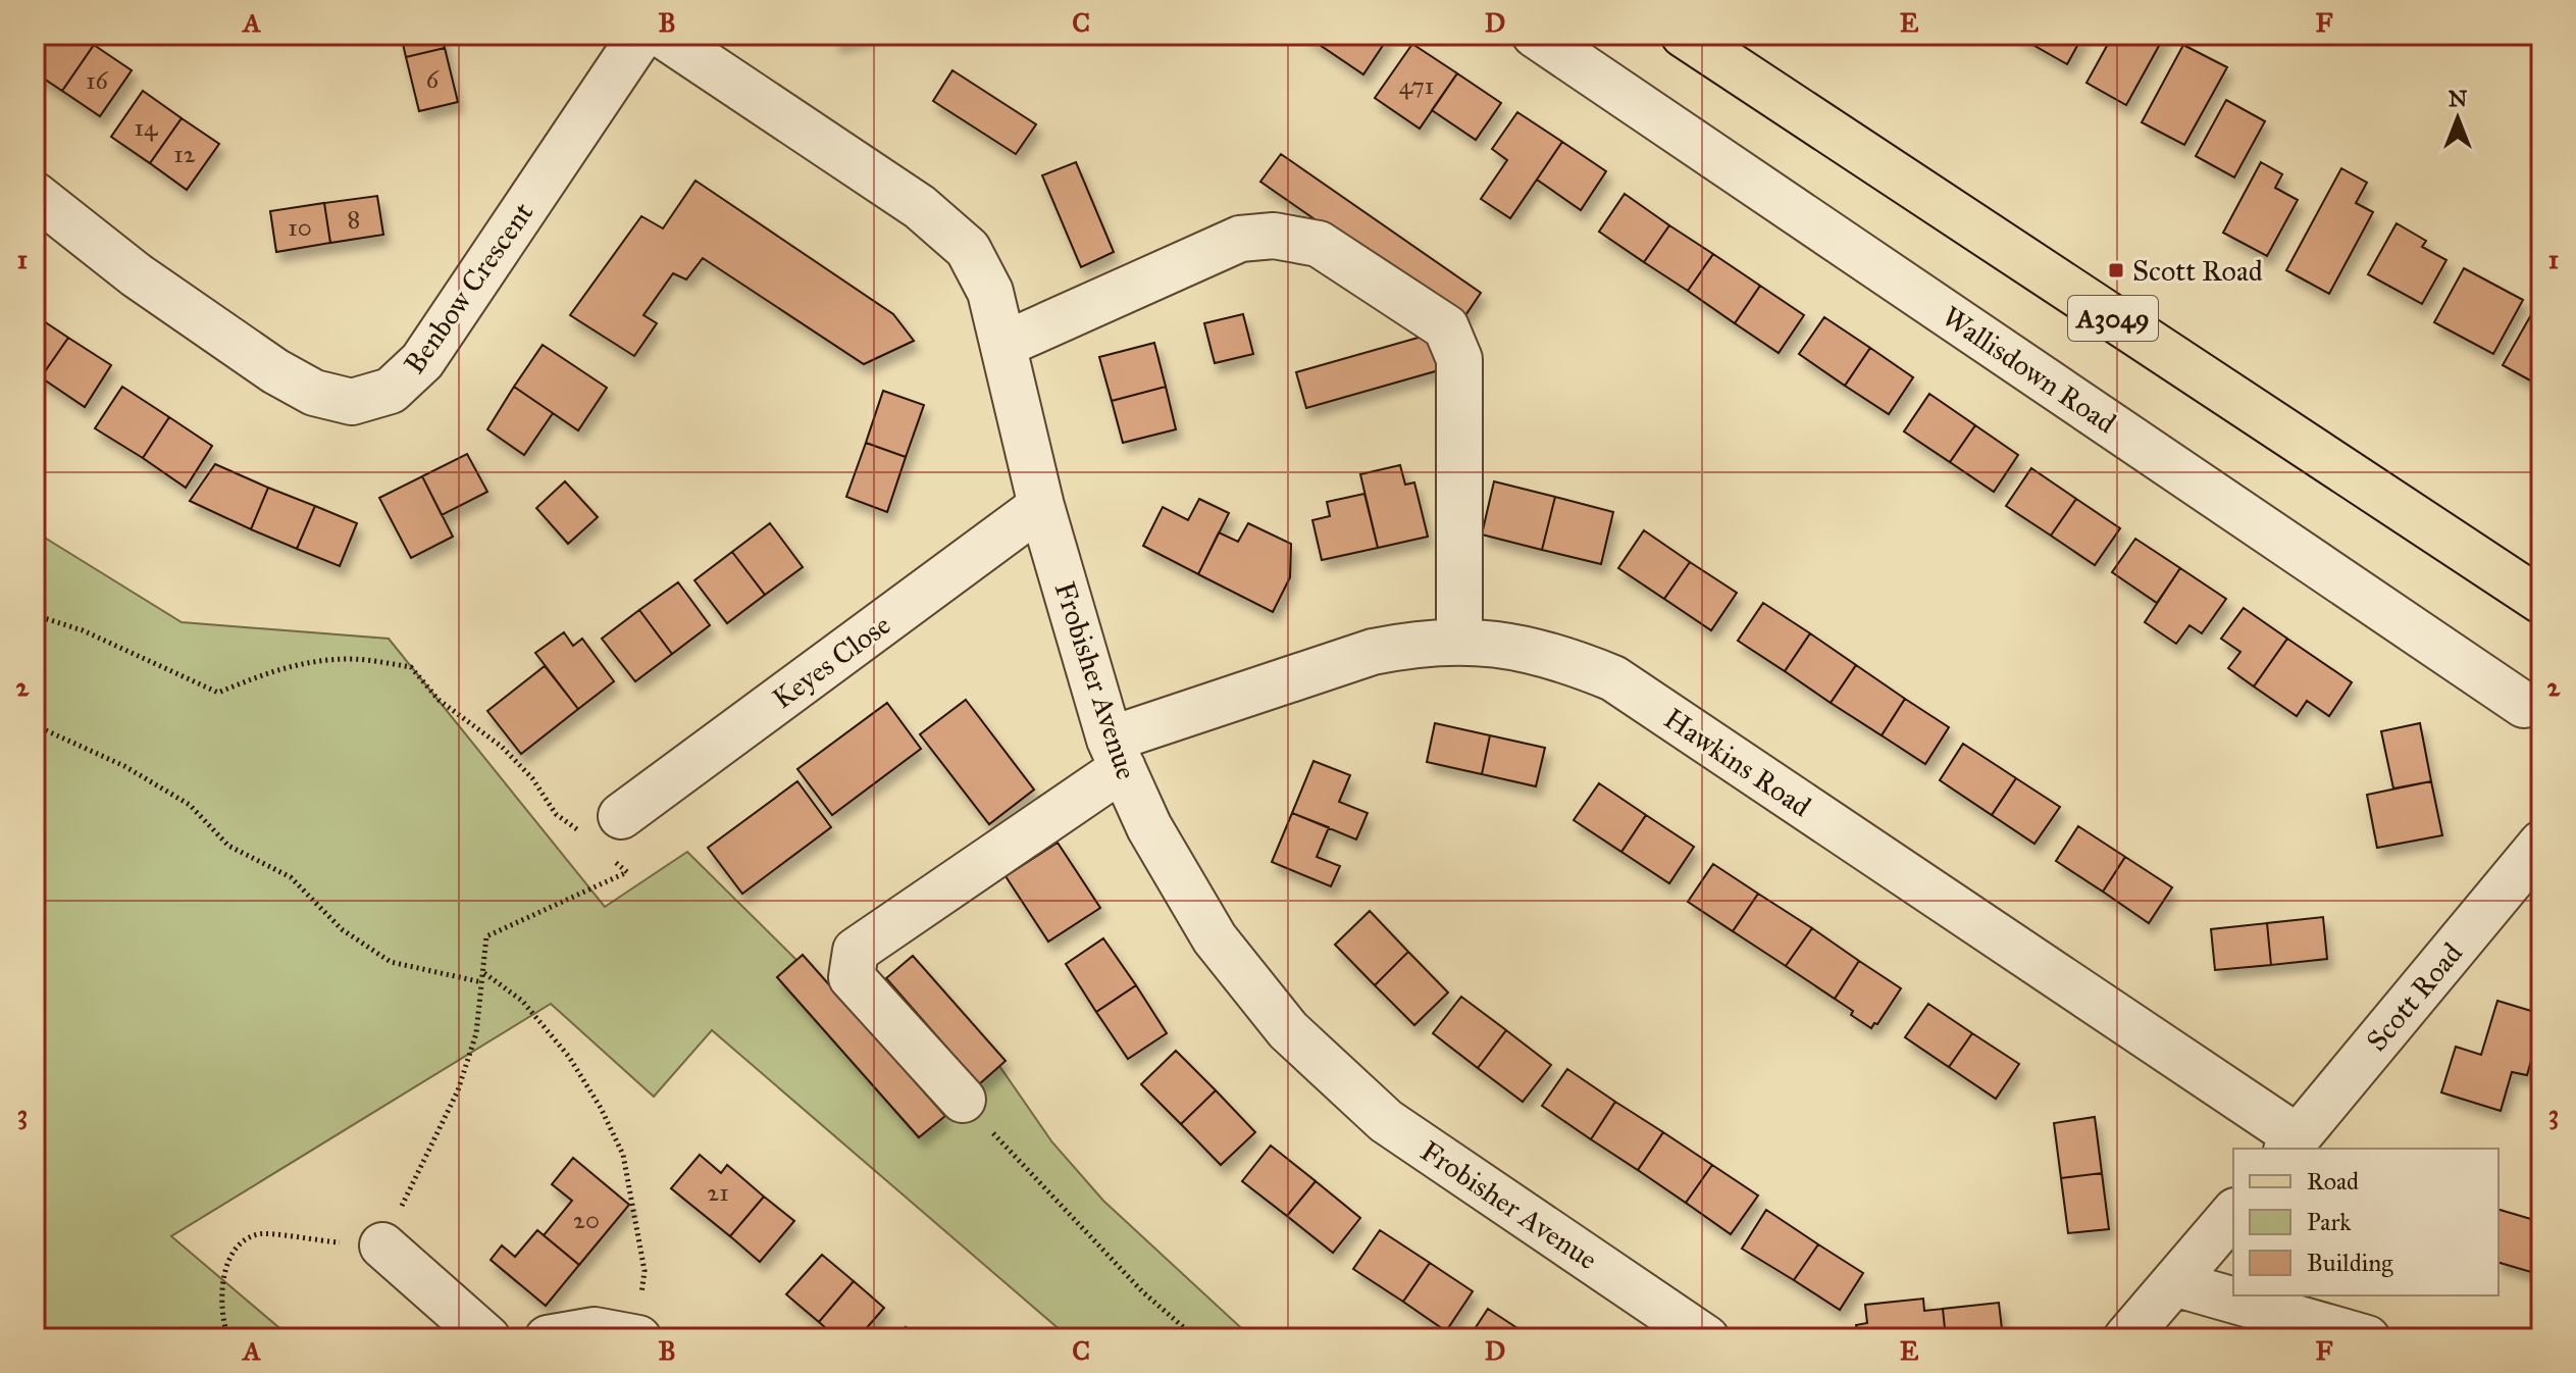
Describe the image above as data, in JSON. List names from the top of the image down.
{
  "streets": {
    "main road": ["A3049"],
    "street": [
      "Benbow Crescent",
      "Wallisdown Road",
      "Keyes Close",
      "Frobisher Avenue",
      "Hawkins Road",
      "Scott Road"
    ]
  },
  "crossings": [
    ["Keyes Close", "Frobisher Avenue"],
    ["Frobisher Avenue", "Hawkins Road"],
    ["Hawkins Road", "Scott Road"]
  ],
  "places": {
    "transit": ["Scott Road"]
  },
  "house_numbers": [
    "6",
    "16",
    "471",
    "14",
    "12",
    "8",
    "10",
    "21",
    "20"
  ],
  "legend": ["Road", "Park", "Building"],
  "north": "top",
  "grid": {
    "columns": [
      "A",
      "B",
      "C",
      "D",
      "E",
      "F"
    ],
    "rows": ["1", "2", "3"]
  }
}
